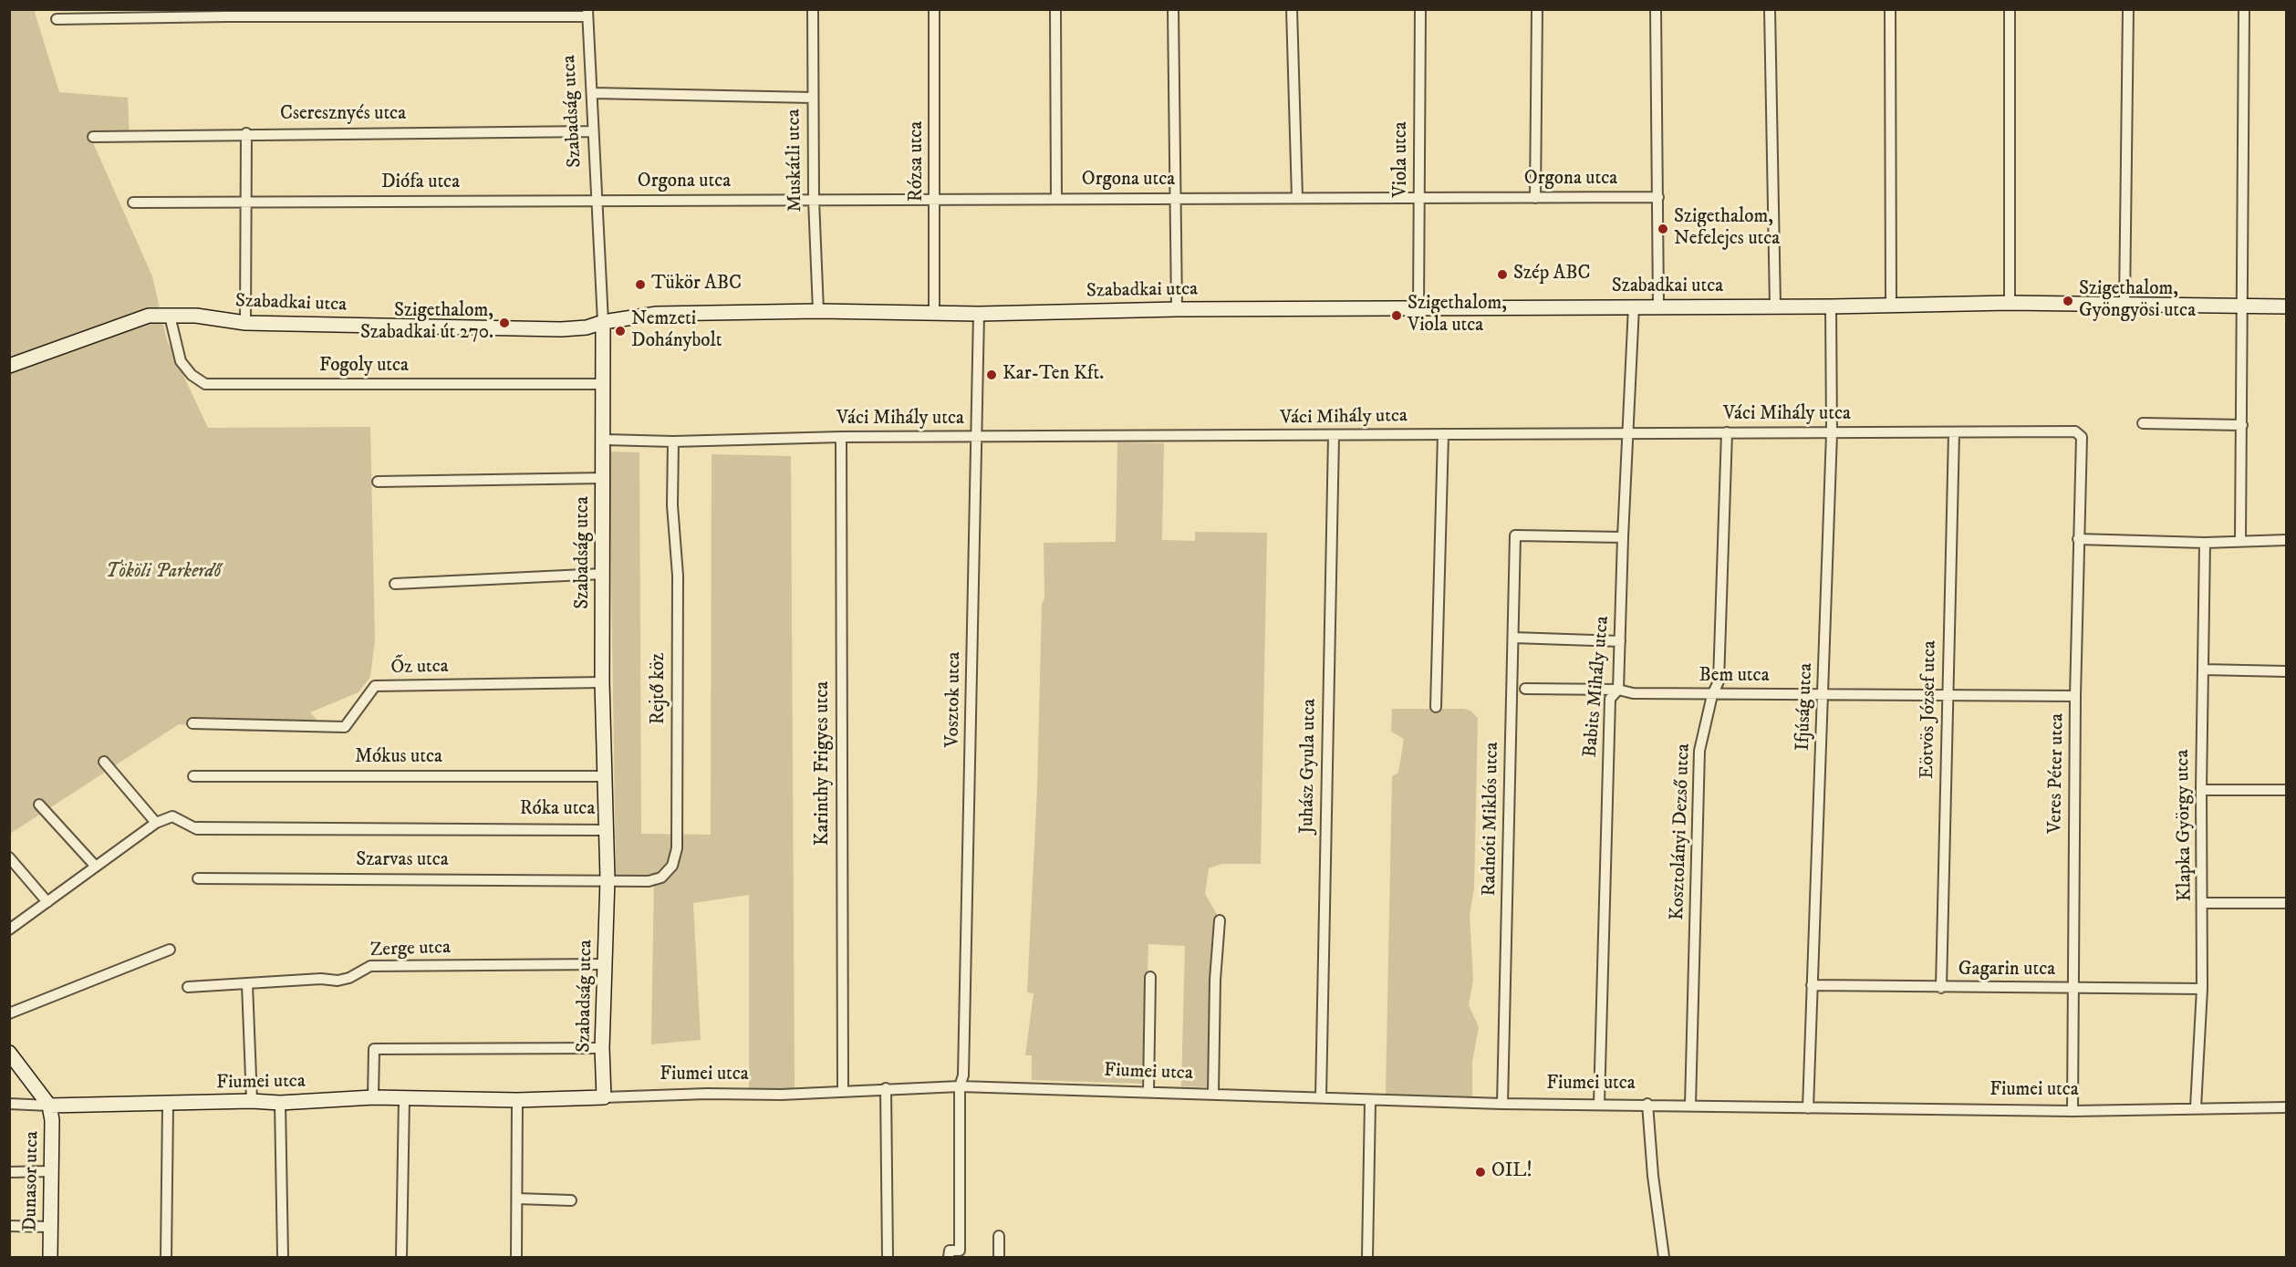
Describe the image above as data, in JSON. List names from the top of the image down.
{
  "streets": {
    "street": [
      "Szabadság utca",
      "Cseresznyés utca",
      "Viola utca",
      "Muskátli utca",
      "Rózsa utca",
      "Orgona utca",
      "Diófa utca",
      "Szabadkai utca",
      "Fogoly utca",
      "Váci Mihály utca",
      "Őz utca",
      "Bem utca",
      "Babits Mihály utca",
      "Rejtő köz",
      "Vosztok utca",
      "Ifjúság utca",
      "Eötvös József utca",
      "Mókus utca",
      "Karinthy Frigyes utca",
      "Juhász Gyula utca",
      "Veres Péter utca",
      "Róka utca",
      "Radnóti Miklós utca",
      "Klapka György utca",
      "Kosztolányi Dezső utca",
      "Szarvas utca",
      "Zerge utca",
      "Gagarin utca",
      "Fiumei utca",
      "Dunasor utca"
    ]
  },
  "crossings": [
    ["Szabadság utca", "Cseresznyés utca"],
    ["Szabadság utca", "Orgona utca"],
    ["Szabadság utca", "Diófa utca"],
    ["Szabadság utca", "Szabadkai utca"],
    ["Szabadság utca", "Fogoly utca"],
    ["Szabadság utca", "Váci Mihály utca"],
    ["Szabadság utca", "Őz utca"],
    ["Szabadság utca", "Rejtő köz"],
    ["Szabadság utca", "Mókus utca"],
    ["Szabadság utca", "Róka utca"],
    ["Szabadság utca", "Szarvas utca"],
    ["Szabadság utca", "Zerge utca"],
    ["Szabadság utca", "Fiumei utca"],
    ["Viola utca", "Orgona utca"],
    ["Viola utca", "Szabadkai utca"],
    ["Muskátli utca", "Orgona utca"],
    ["Muskátli utca", "Szabadkai utca"],
    ["Rózsa utca", "Orgona utca"],
    ["Rózsa utca", "Szabadkai utca"],
    ["Orgona utca", "Diófa utca"],
    ["Szabadkai utca", "Fogoly utca"],
    ["Szabadkai utca", "Babits Mihály utca"],
    ["Szabadkai utca", "Vosztok utca"],
    ["Szabadkai utca", "Ifjúság utca"],
    ["Váci Mihály utca", "Babits Mihály utca"],
    ["Váci Mihály utca", "Rejtő köz"],
    ["Váci Mihály utca", "Vosztok utca"],
    ["Váci Mihály utca", "Ifjúság utca"],
    ["Váci Mihály utca", "Eötvös József utca"],
    ["Váci Mihály utca", "Karinthy Frigyes utca"],
    ["Váci Mihály utca", "Juhász Gyula utca"],
    ["Váci Mihály utca", "Veres Péter utca"],
    ["Váci Mihály utca", "Kosztolányi Dezső utca"],
    ["Bem utca", "Babits Mihály utca"],
    ["Bem utca", "Ifjúság utca"],
    ["Bem utca", "Eötvös József utca"],
    ["Bem utca", "Veres Péter utca"],
    ["Bem utca", "Kosztolányi Dezső utca"],
    ["Babits Mihály utca", "Radnóti Miklós utca"],
    ["Babits Mihály utca", "Fiumei utca"],
    ["Rejtő köz", "Szarvas utca"],
    ["Vosztok utca", "Fiumei utca"],
    ["Ifjúság utca", "Gagarin utca"],
    ["Ifjúság utca", "Fiumei utca"],
    ["Eötvös József utca", "Gagarin utca"],
    ["Karinthy Frigyes utca", "Fiumei utca"],
    ["Juhász Gyula utca", "Fiumei utca"],
    ["Veres Péter utca", "Gagarin utca"],
    ["Veres Péter utca", "Fiumei utca"],
    ["Radnóti Miklós utca", "Fiumei utca"],
    ["Klapka György utca", "Gagarin utca"],
    ["Klapka György utca", "Fiumei utca"],
    ["Kosztolányi Dezső utca", "Fiumei utca"],
    ["Fiumei utca", "Dunasor utca"]
  ],
  "parks": ["Tököli Parkerdő"],
  "places": [
    "Szigethalom, Nefelejcs utca",
    "Szép ABC",
    "Tükör ABC",
    "Szigethalom, Gyöngyösi utca",
    "Szigethalom, Viola utca",
    "Szigethalom, Szabadkai út 270.",
    "Nemzeti Dohánybolt",
    "Kar-Ten Kft.",
    "OIL!"
  ]
}
